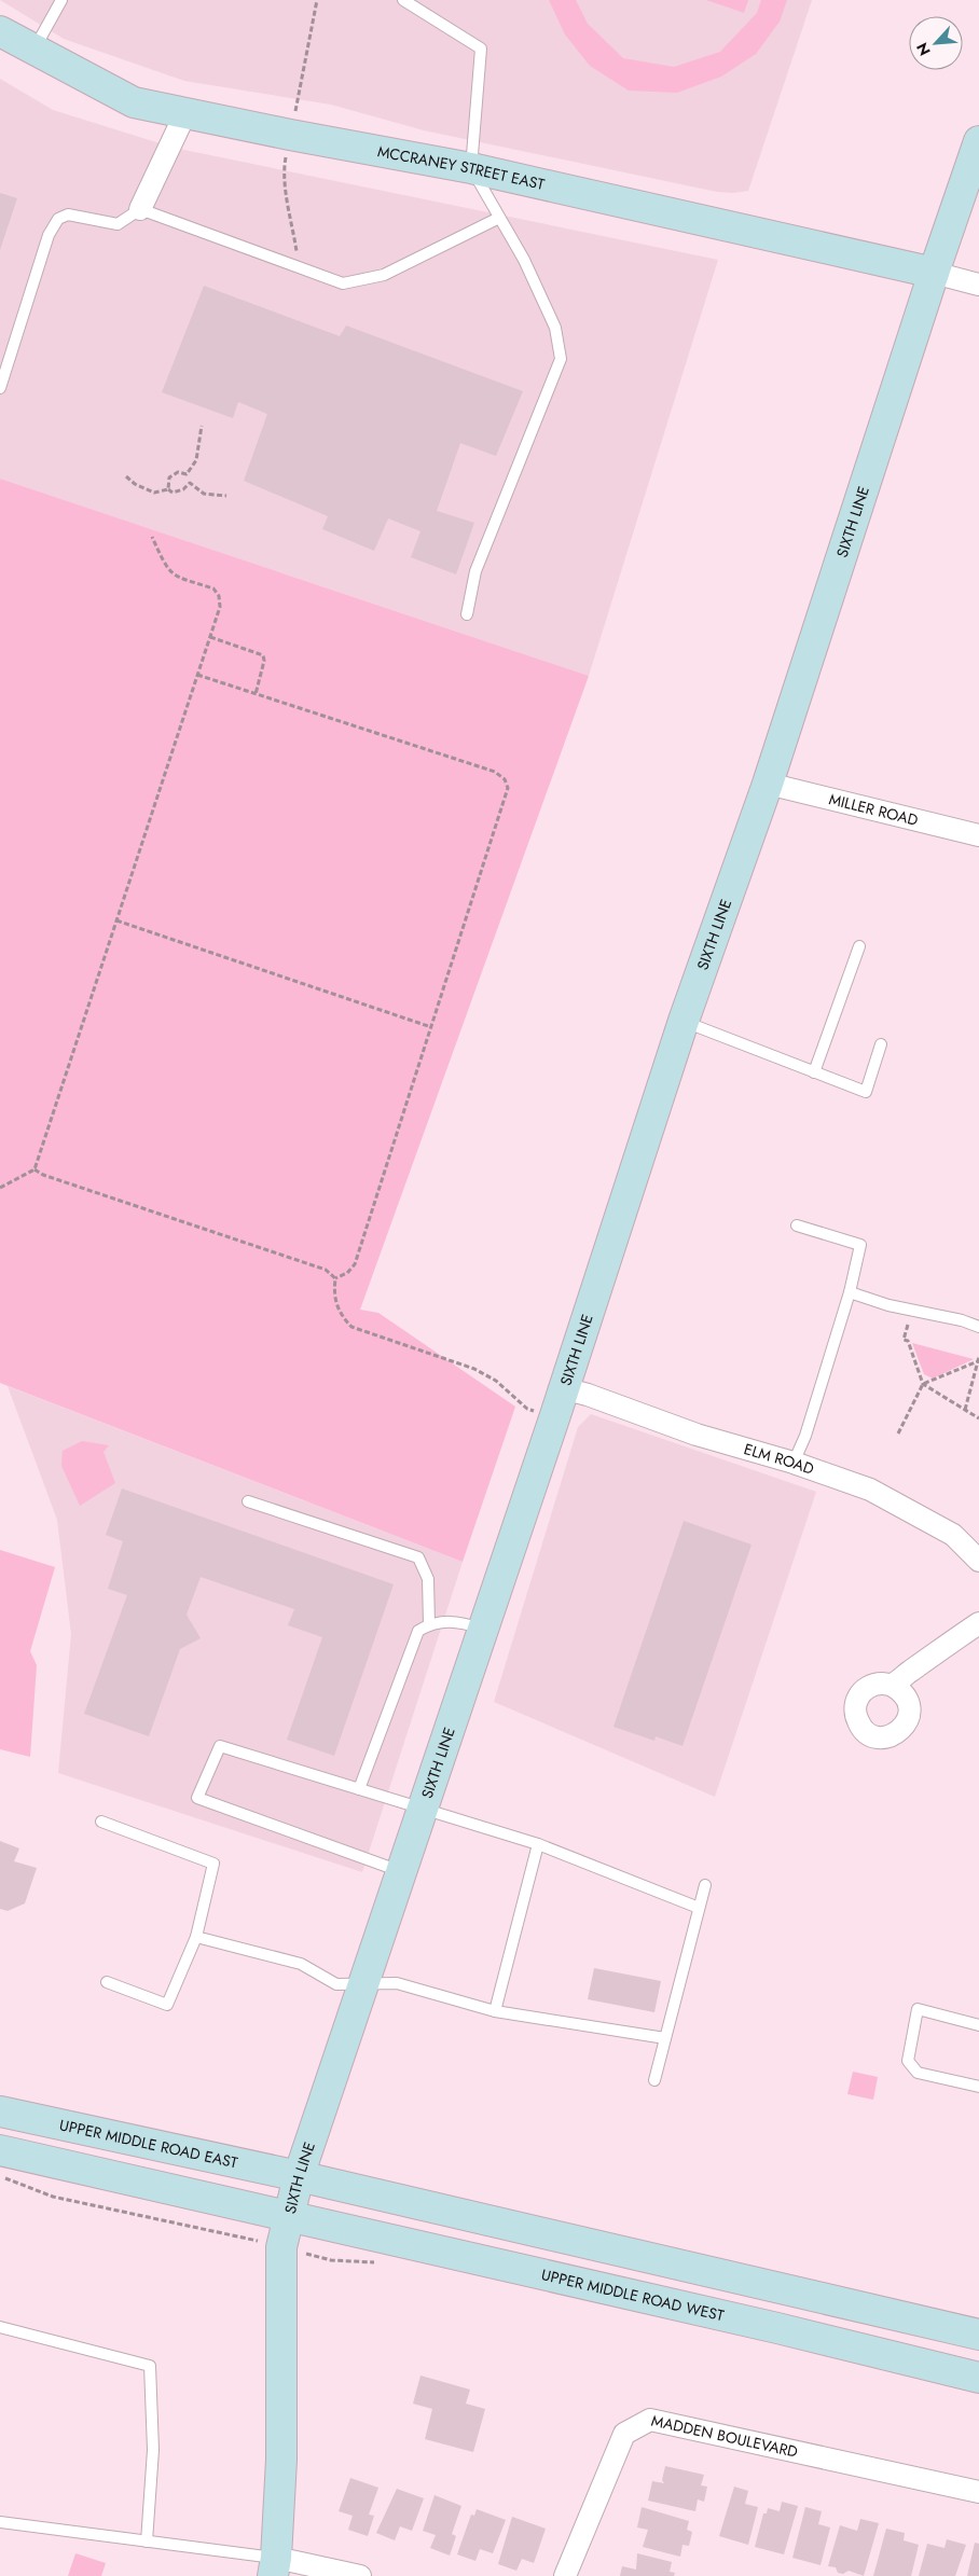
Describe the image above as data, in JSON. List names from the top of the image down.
{
  "streets": {
    "street": [
      "MCCRANEY STREET EAST",
      "SIXTH LINE",
      "MILLER ROAD",
      "ELM ROAD",
      "UPPER MIDDLE ROAD EAST",
      "UPPER MIDDLE ROAD WEST",
      "MADDEN BOULEVARD"
    ]
  },
  "crossings": [
    ["MCCRANEY STREET EAST", "SIXTH LINE"],
    ["SIXTH LINE", "MILLER ROAD"],
    ["SIXTH LINE", "ELM ROAD"],
    ["SIXTH LINE", "UPPER MIDDLE ROAD EAST"],
    ["SIXTH LINE", "UPPER MIDDLE ROAD WEST"]
  ],
  "north": "bottom left"
}
